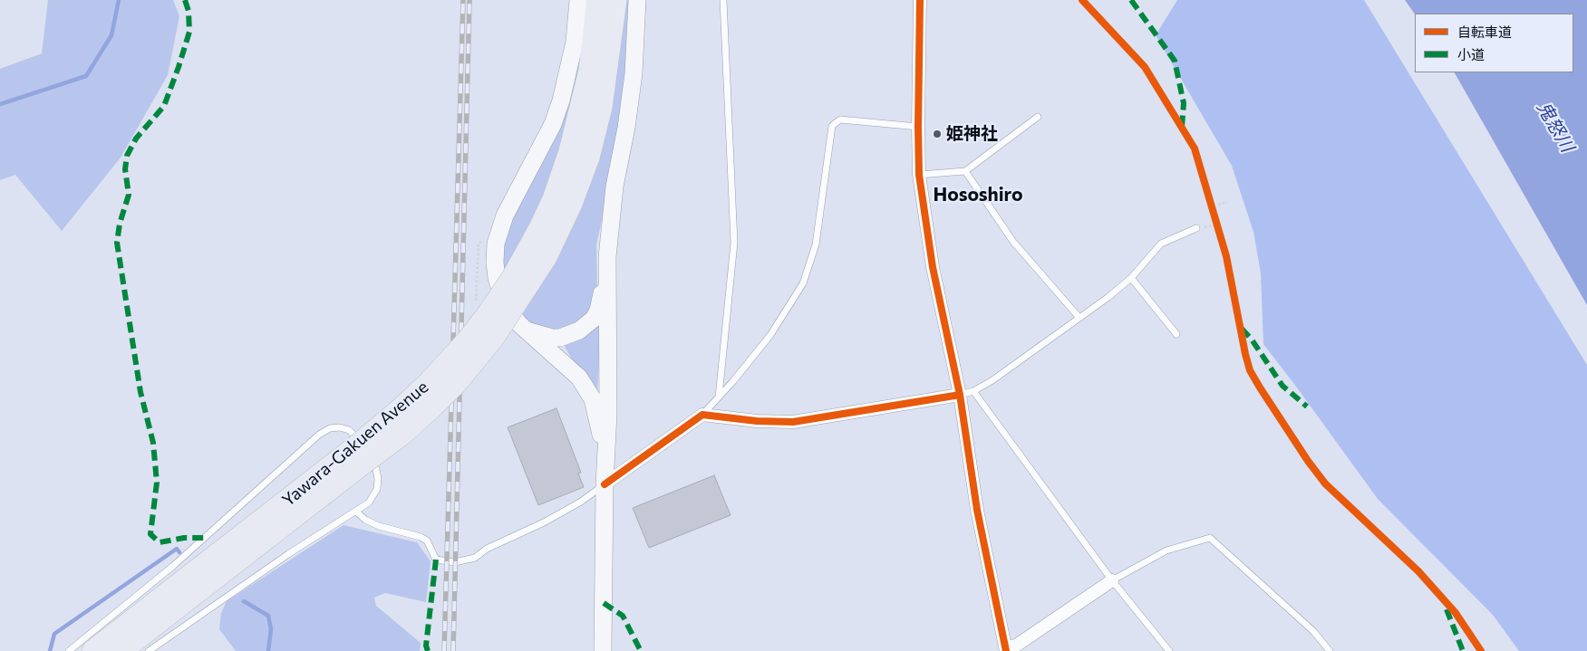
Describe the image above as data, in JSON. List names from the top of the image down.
{
  "streets": {
    "highway": ["Yawara-Gakuen Avenue"]
  },
  "districts": ["Hososhiro"],
  "water": ["鬼怒川"],
  "places": ["姫神社"],
  "legend": ["自転車道", "小道"]
}
